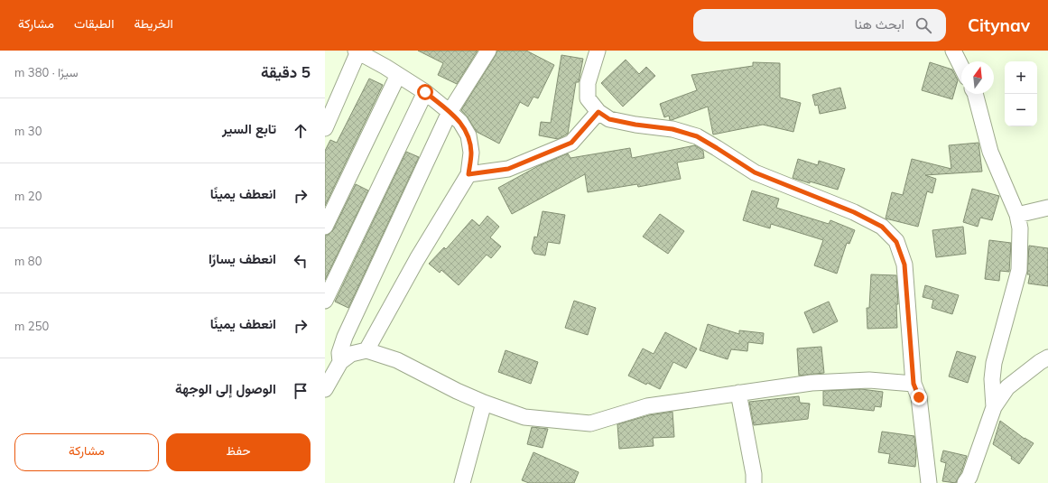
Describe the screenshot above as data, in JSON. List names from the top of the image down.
{
  "north": "top",
  "page": {
    "header": "Citynav",
    "search": "ابحث هنا",
    "nav": ["الخريطة", "الطبقات", "مشاركة"],
    "heading": ["5 دقيقة", "سيرًا · 380 m"],
    "map_buttons": ["+", "−"],
    "list": [
      ["تابع السير", "30 m"],
      ["انعطف يمينًا", "20 m"],
      ["انعطف يسارًا", "80 m"],
      ["انعطف يمينًا", "250 m"],
      "الوصول إلى الوجهة"
    ],
    "buttons": ["حفظ", "مشاركة"]
  }
}
